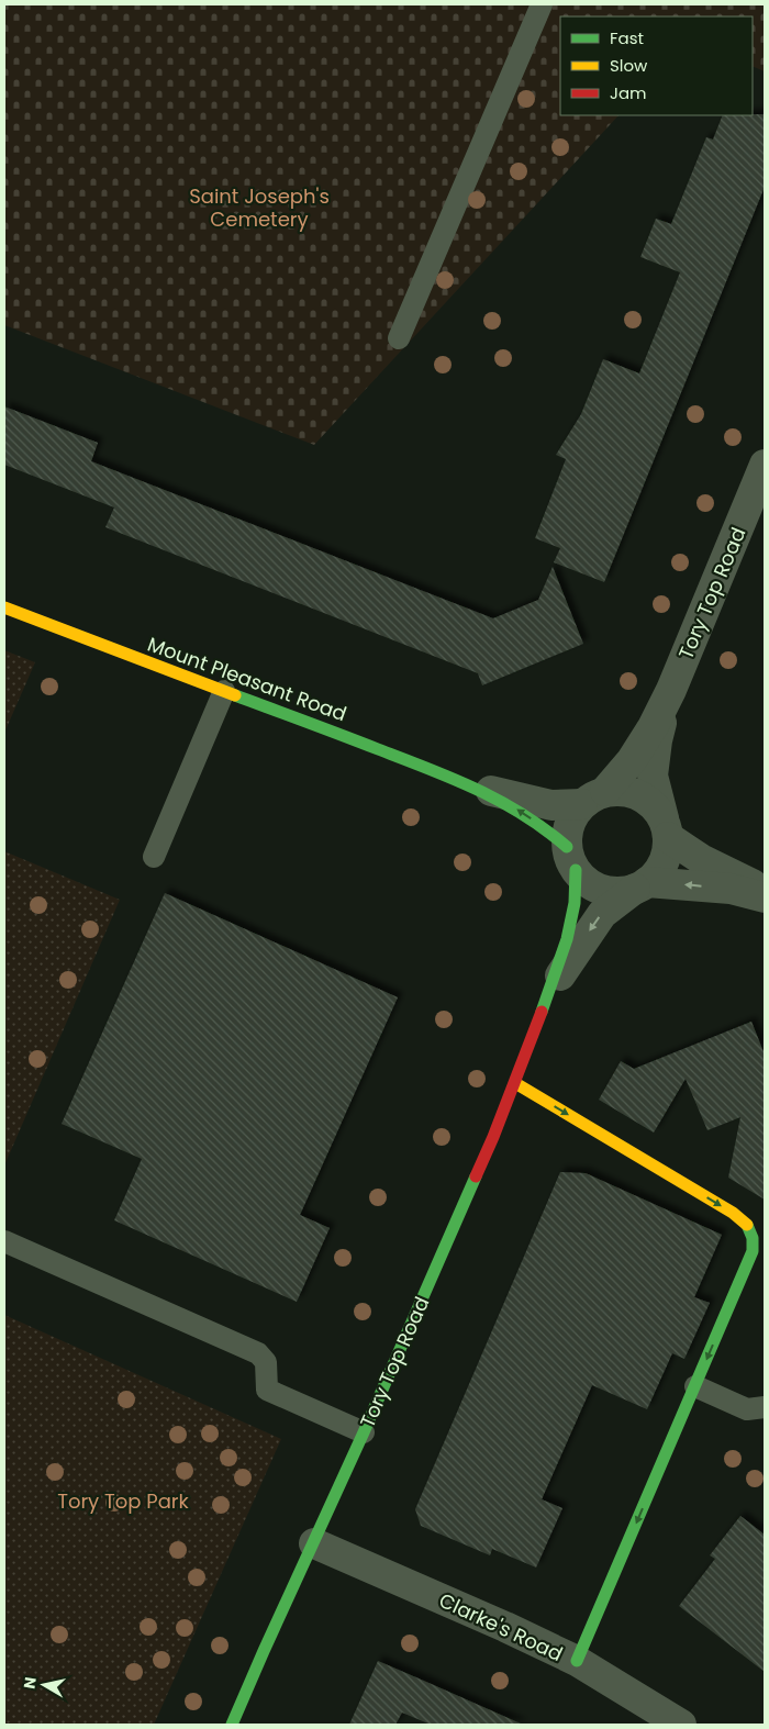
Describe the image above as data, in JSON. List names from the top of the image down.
{
  "streets": {
    "street": ["Tory Top Road", "Mount Pleasant Road", "Clarke's Road"]
  },
  "crossings": [
    ["Tory Top Road", "Mount Pleasant Road"],
    ["Tory Top Road", "Clarke's Road"]
  ],
  "parks": ["Saint Joseph's Cemetery", "Tory Top Park"],
  "legend": ["Fast", "Slow", "Jam"],
  "north": "left"
}
